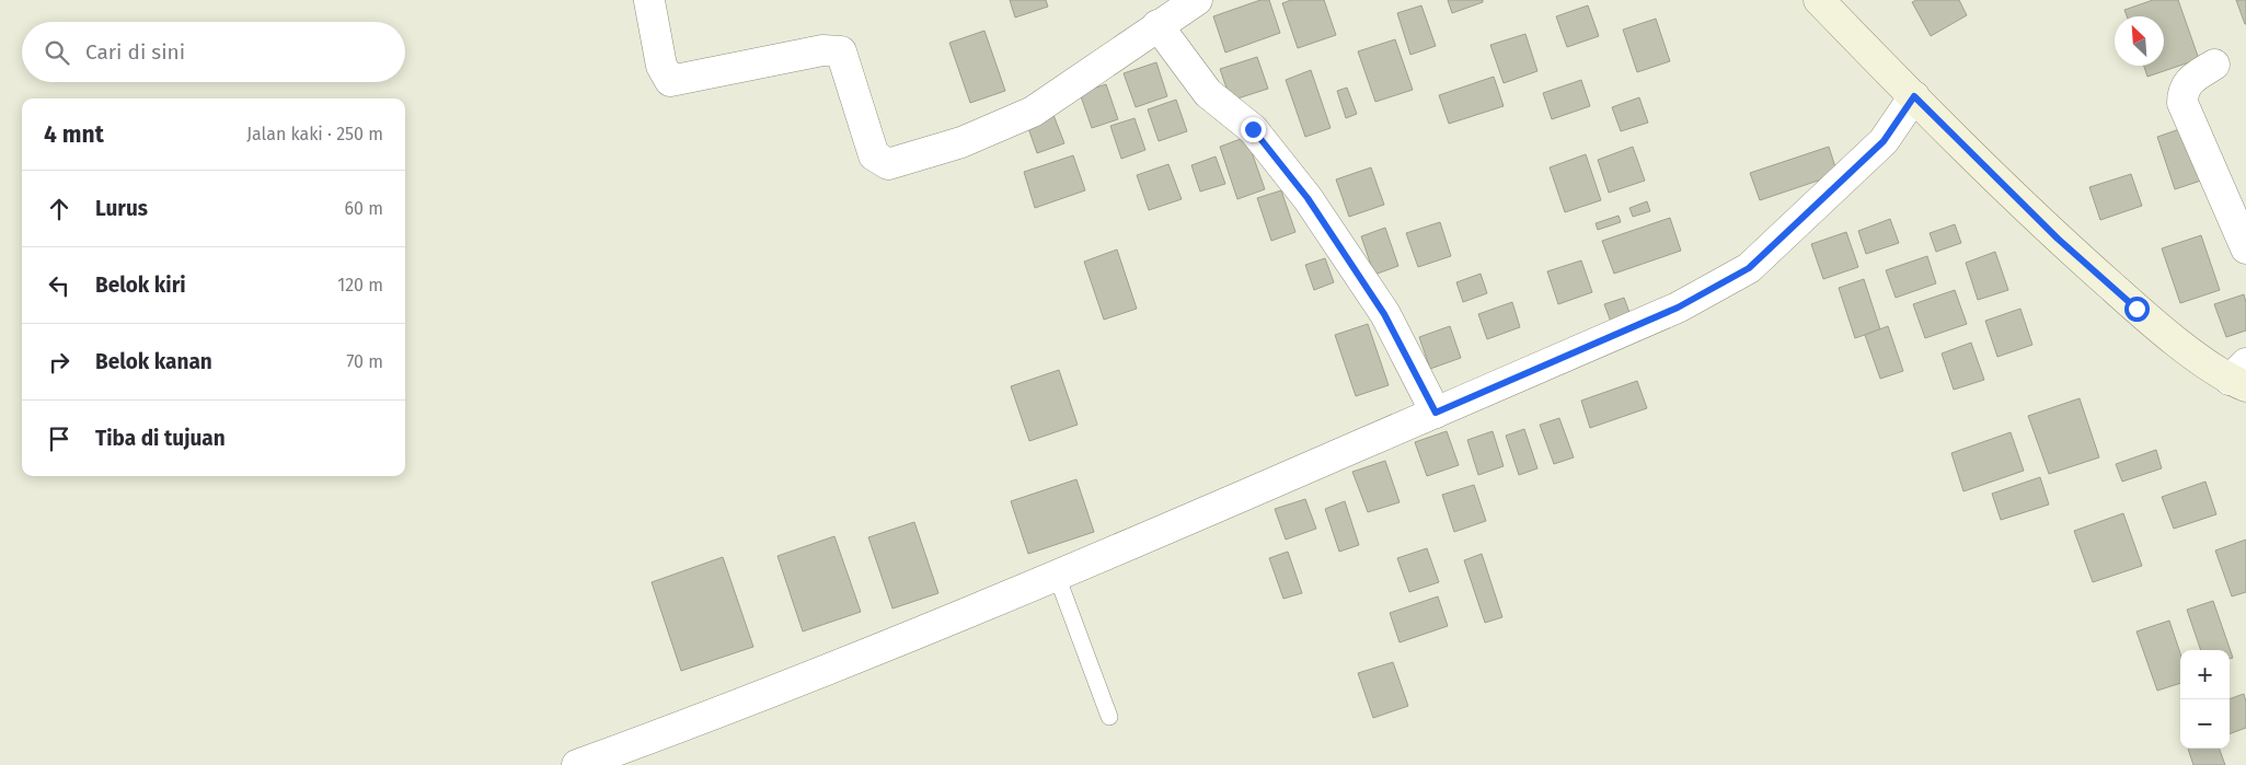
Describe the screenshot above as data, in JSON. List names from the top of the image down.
{
  "north": "top left",
  "page": {
    "search": "Cari di sini",
    "heading": ["4 mnt", "Jalan kaki · 250 m"],
    "list": [
      ["Lurus", "60 m"],
      ["Belok kiri", "120 m"],
      ["Belok kanan", "70 m"],
      "Tiba di tujuan"
    ],
    "map_buttons": ["+", "−"]
  }
}
